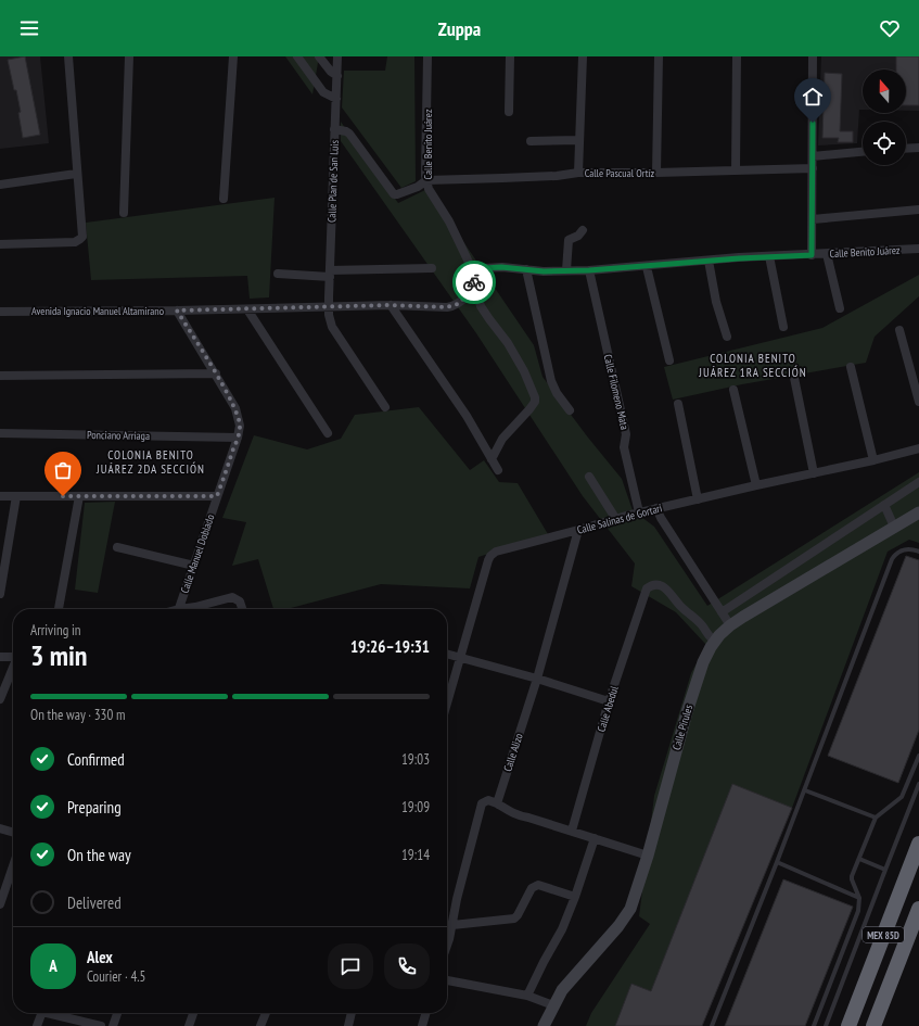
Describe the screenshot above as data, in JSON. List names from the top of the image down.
{
  "streets": {
    "highway": ["MEX 85D"],
    "street": [
      "Calle Benito Juárez",
      "Calle Pascual Ortíz",
      "Calle Plan de San Luis",
      "Avenida Ignacio Manuel Altamirano",
      "Calle Filomeno Mata",
      "Ponciano Arriaga",
      "Calle Salinas de Gortari",
      "Calle Manuel Doblado",
      "Calle Abedul",
      "Calle Pirules",
      "Calle Alizo"
    ]
  },
  "crossings": [
    ["Calle Benito Juárez", "Calle Pascual Ortíz"],
    ["Calle Benito Juárez", "Calle Filomeno Mata"],
    ["Calle Plan de San Luis", "Avenida Ignacio Manuel Altamirano"],
    ["Avenida Ignacio Manuel Altamirano", "Calle Manuel Doblado"],
    ["Calle Filomeno Mata", "Calle Salinas de Gortari"],
    ["Ponciano Arriaga", "Calle Manuel Doblado"],
    ["Calle Salinas de Gortari", "Calle Alizo"],
    ["Calle Abedul", "Calle Pirules"]
  ],
  "districts": ["COLONIA BENITO JUÁREZ 1RA SECCIÓN", "COLONIA BENITO JUÁREZ 2DA SECCIÓN"],
  "north": "top",
  "page": {
    "header": "Zuppa",
    "heading": ["3 min", "Arriving in", "19:26–19:31"],
    "panel": ["Alex", "Courier · 4.5"],
    "bar": "On the way · 330 m",
    "list": [
      ["Confirmed", "19:03"],
      ["Preparing", "19:09"],
      ["On the way", "19:14"],
      "Delivered"
    ],
    "round": "A"
  }
}
